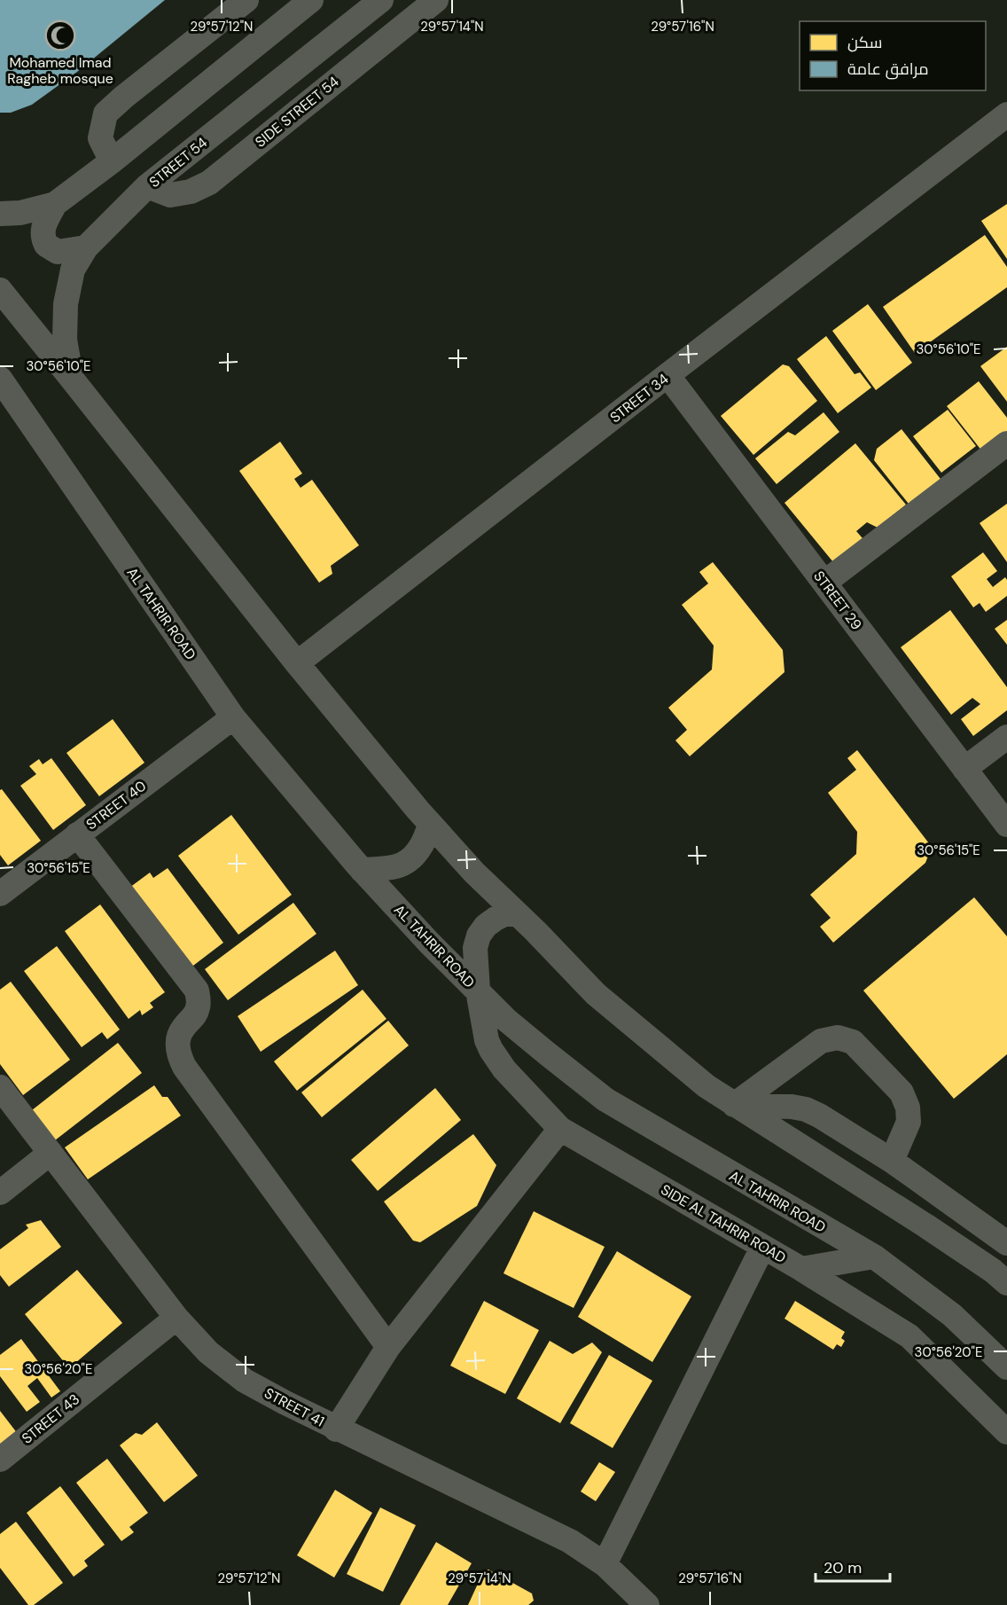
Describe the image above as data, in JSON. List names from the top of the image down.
{
  "streets": {
    "street": [
      "SIDE STREET 54",
      "STREET 54",
      "STREET 34",
      "STREET 29",
      "AL TAHRIR ROAD",
      "STREET 40",
      "SIDE AL TAHRIR ROAD",
      "STREET 41",
      "STREET 43"
    ]
  },
  "crossings": [
    ["SIDE STREET 54", "STREET 54"],
    ["STREET 34", "STREET 29"],
    ["AL TAHRIR ROAD", "STREET 40"],
    ["AL TAHRIR ROAD", "SIDE AL TAHRIR ROAD"],
    ["STREET 41", "STREET 43"]
  ],
  "places": {
    "mosque": ["Mohamed Imad Ragheb mosque"]
  },
  "legend": ["سكن", "مرافق عامة"],
  "scale_bar": "20 m",
  "coordinates": [
    "29°57'12\"N",
    "29°57'14\"N",
    "29°57'16\"N",
    "30°56'10\"E",
    "30°56'15\"E",
    "30°56'20\"E"
  ]
}
